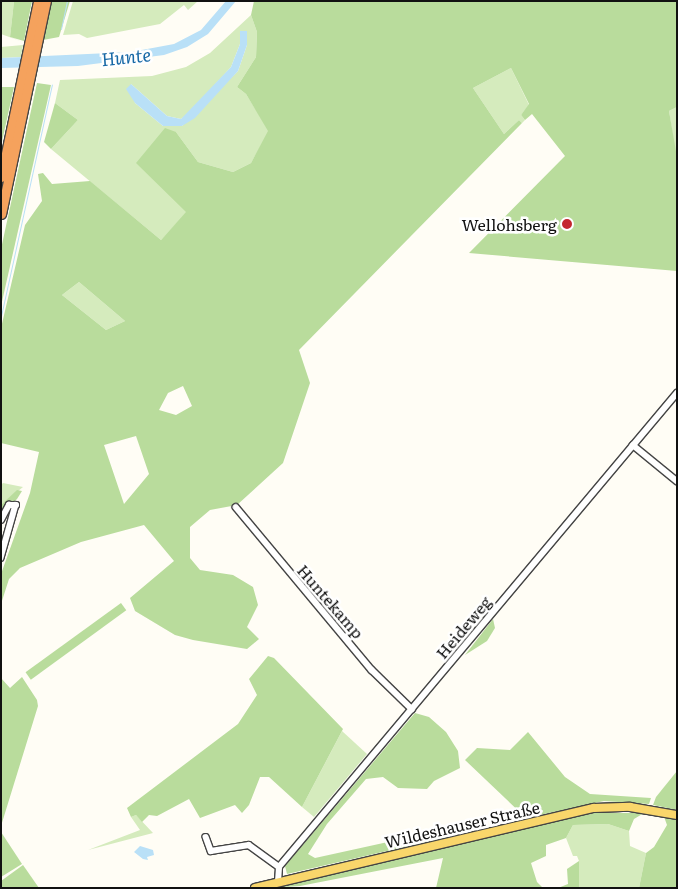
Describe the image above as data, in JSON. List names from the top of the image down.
{
  "streets": {
    "main road": ["Wildeshauser Straße"],
    "street": ["Huntekamp", "Heideweg"]
  },
  "crossings": [
    ["Huntekamp", "Heideweg"]
  ],
  "water": ["Hunte"],
  "places": ["Wellohsberg"]
}
